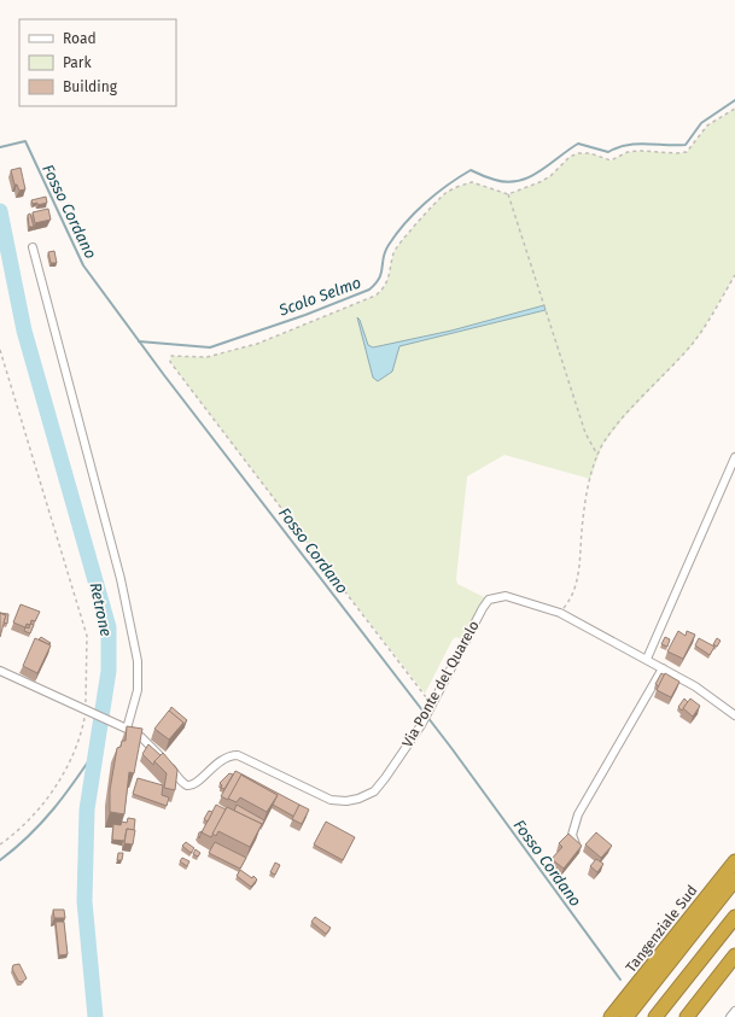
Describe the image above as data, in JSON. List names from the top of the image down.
{
  "streets": {
    "highway": ["Tangenziale Sud"],
    "street": ["Via Ponte del Quarelo"]
  },
  "water": ["Fosso Cordano", "Scolo Selmo", "Retrone"],
  "legend": ["Road", "Park", "Building"]
}
